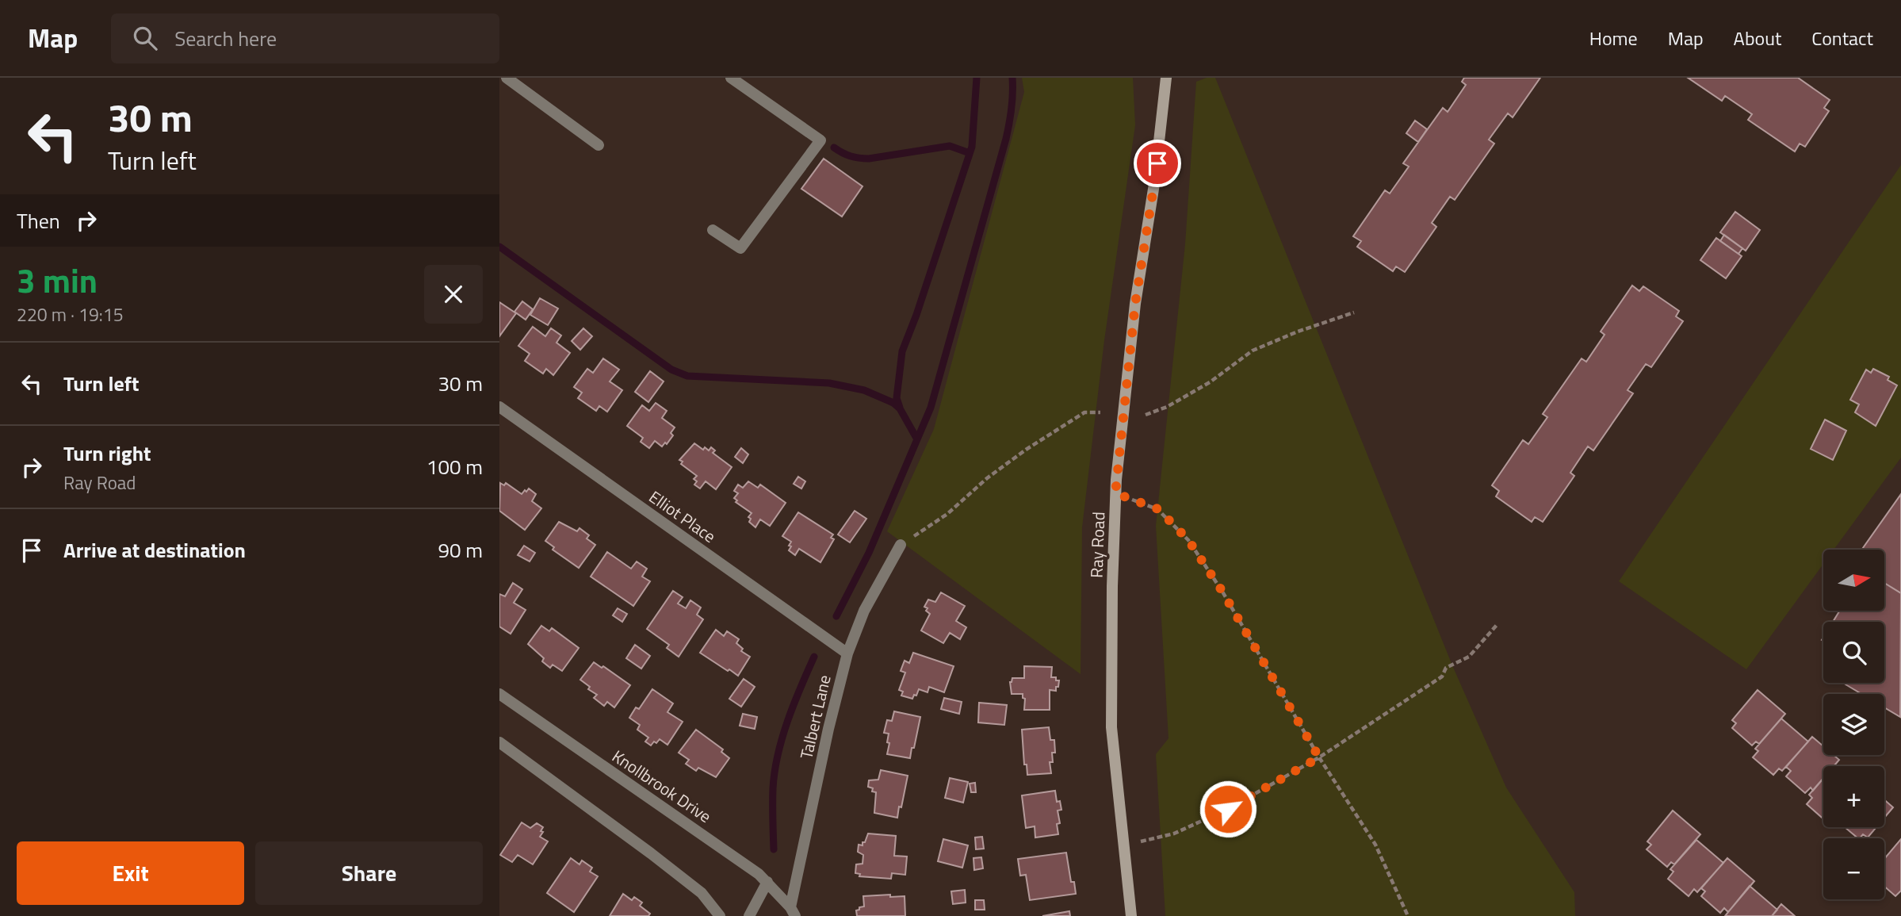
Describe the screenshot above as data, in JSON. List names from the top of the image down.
{
  "streets": {
    "street": [
      "Elliot Place",
      "Ray Road",
      "Talbert Lane",
      "Knollbrook Drive"
    ]
  },
  "crossings": [
    ["Elliot Place", "Talbert Lane"],
    ["Talbert Lane", "Knollbrook Drive"]
  ],
  "north": "right",
  "page": {
    "header": "Map",
    "search": "Search here",
    "nav": [
      "Home",
      "Map",
      "About",
      "Contact"
    ],
    "turn": ["30 m", "Turn left"],
    "then": "Then",
    "heading": ["3 min", "220 m · 19:15"],
    "list": [
      {
        "name": "Turn left",
        "value": "30 m"
      },
      {
        "name": "Turn right",
        "note": "Ray Road",
        "value": "100 m"
      },
      {
        "name": "Arrive at destination",
        "value": "90 m"
      }
    ],
    "map_buttons": ["+", "−"],
    "buttons": ["Exit", "Share"]
  }
}
